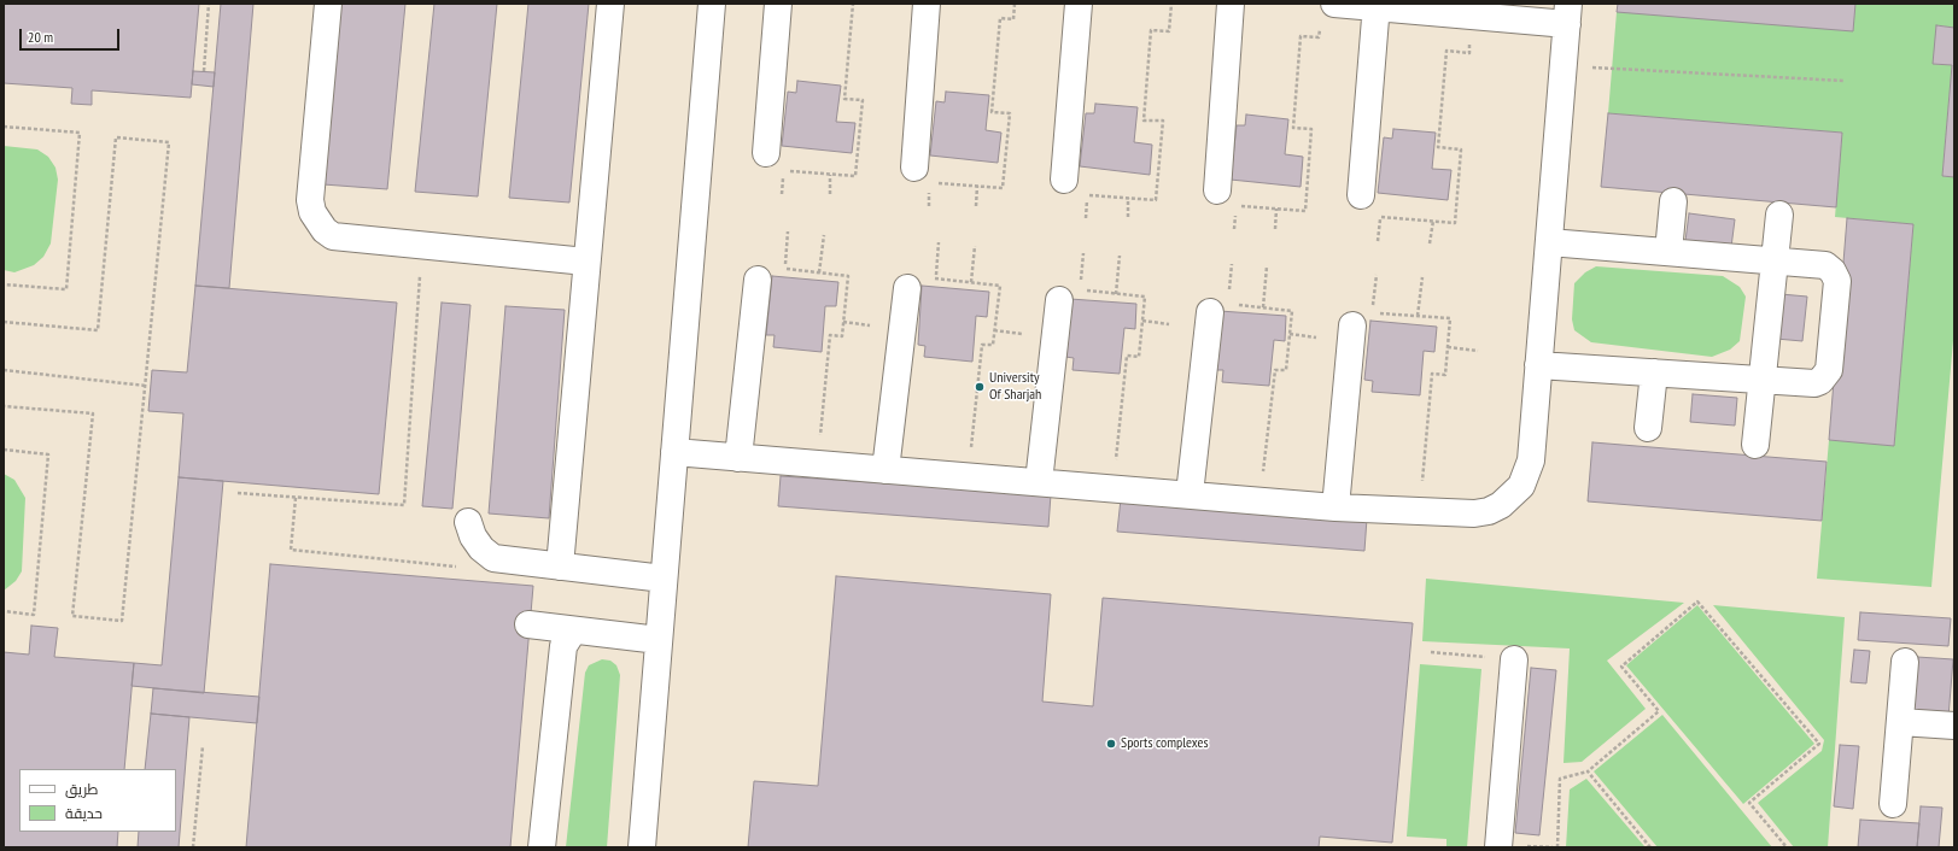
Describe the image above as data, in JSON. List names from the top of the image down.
{
  "places": ["University Of Sharjah", "Sports complexes"],
  "legend": ["طريق", "حديقة"],
  "scale_bar": "20 m"
}
